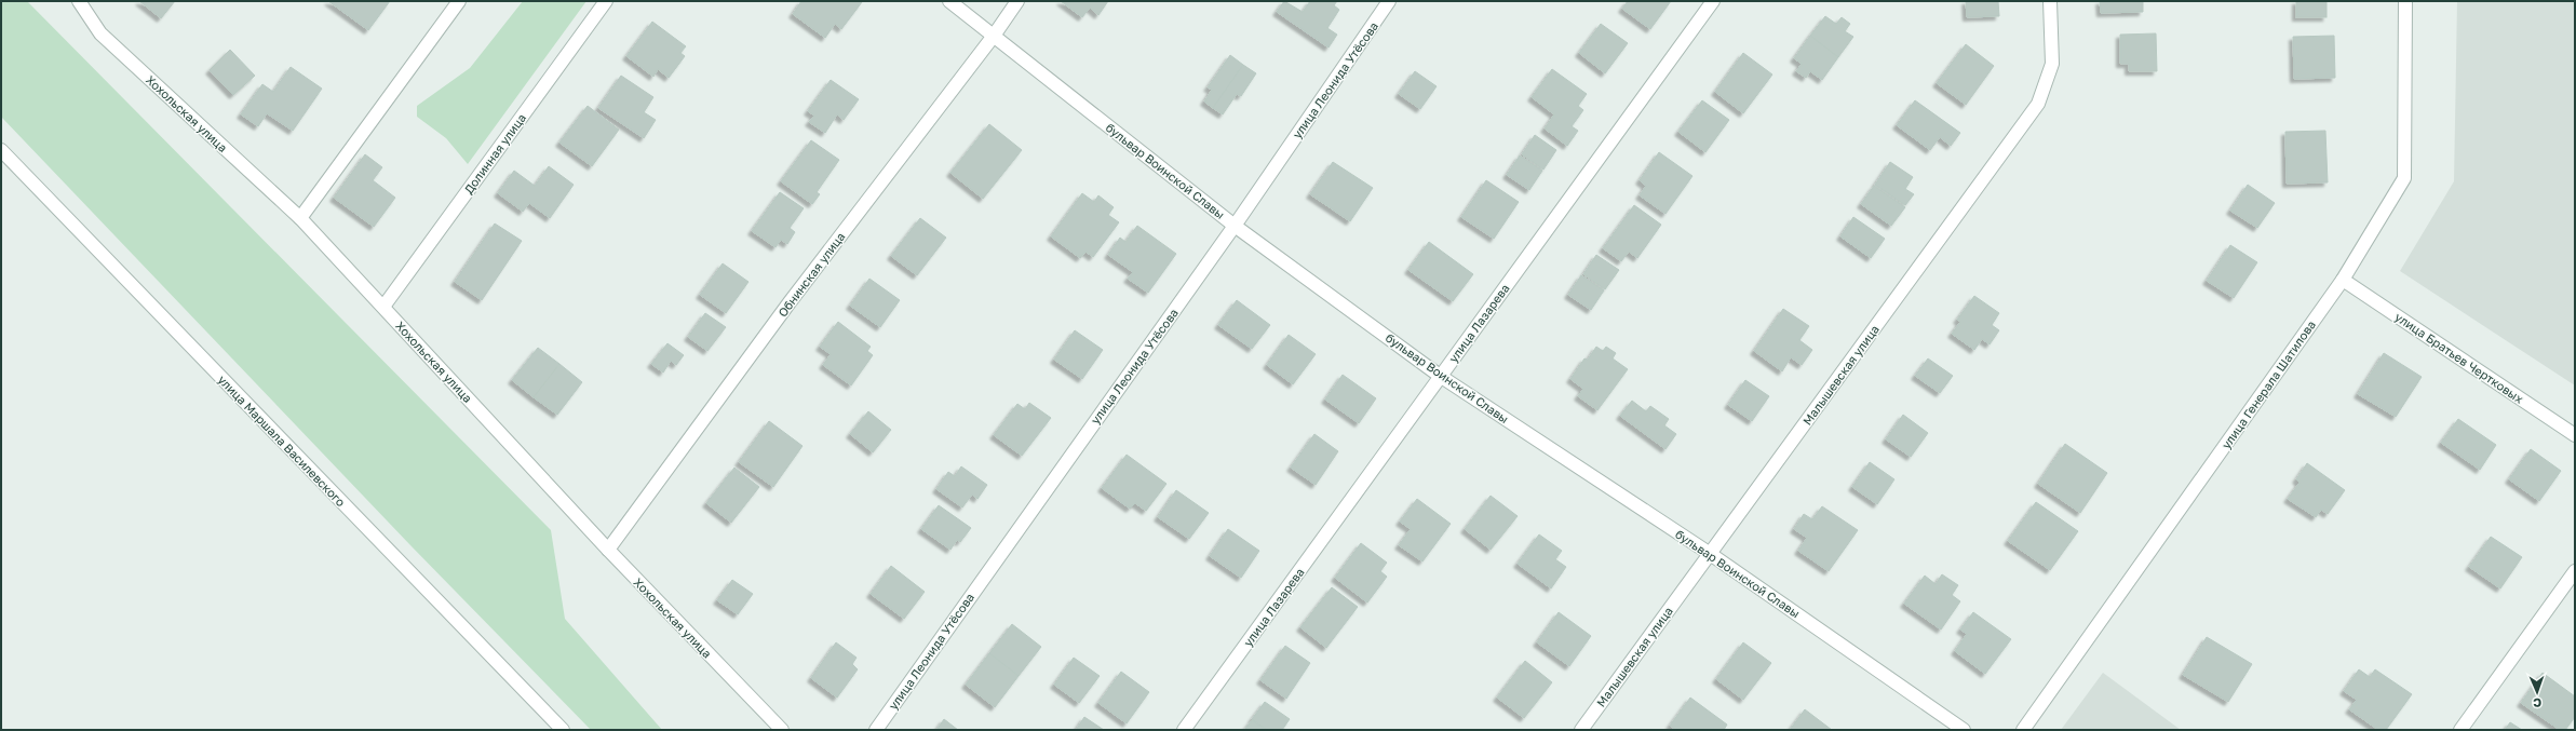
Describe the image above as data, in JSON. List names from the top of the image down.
{
  "streets": {
    "street": [
      "улица Леонида Утёсова",
      "Хохольская улица",
      "Долинная улица",
      "бульвар Воинской Славы",
      "Обнинская улица",
      "улица Лазарева",
      "улица Братьев Чертковых",
      "Малышевская улица",
      "улица Генерала Шатилова",
      "улица Маршала Василевского"
    ]
  },
  "crossings": [
    ["улица Леонида Утёсова", "бульвар Воинской Славы"],
    ["Хохольская улица", "Долинная улица"],
    ["Хохольская улица", "Обнинская улица"],
    ["бульвар Воинской Славы", "Обнинская улица"],
    ["бульвар Воинской Славы", "улица Лазарева"],
    ["бульвар Воинской Славы", "Малышевская улица"],
    ["улица Братьев Чертковых", "улица Генерала Шатилова"]
  ],
  "north": "bottom"
}
